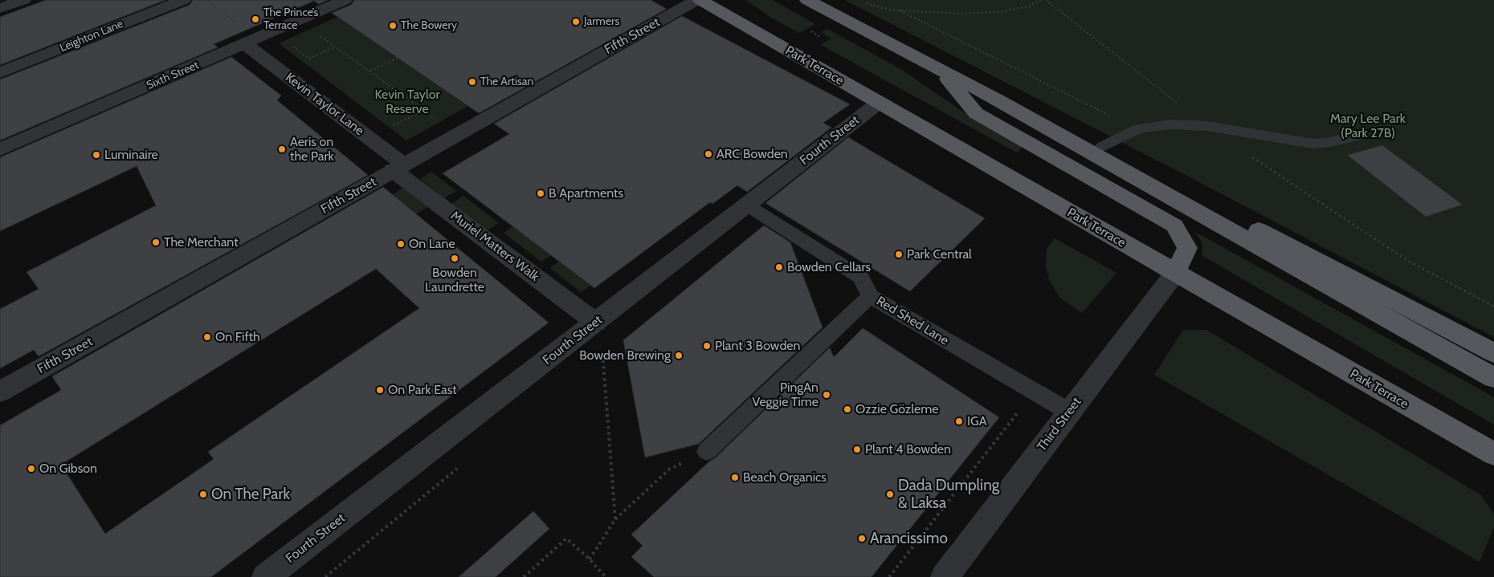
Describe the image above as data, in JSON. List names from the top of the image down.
{
  "streets": {
    "highway": ["Park Terrace"],
    "street": [
      "Leighton Lane",
      "Fifth Street",
      "Sixth Street",
      "Kevin Taylor Lane",
      "Fourth Street",
      "Muriel Matters Walk",
      "Third Street"
    ],
    "lane": ["Red Shed Lane"]
  },
  "crossings": [
    ["Fifth Street", "Kevin Taylor Lane"],
    ["Fifth Street", "Muriel Matters Walk"],
    ["Park Terrace", "Fourth Street"],
    ["Park Terrace", "Third Street"],
    ["Sixth Street", "Kevin Taylor Lane"],
    ["Kevin Taylor Lane", "Muriel Matters Walk"],
    ["Fourth Street", "Muriel Matters Walk"],
    ["Fourth Street", "Red Shed Lane"],
    ["Red Shed Lane", "Third Street"]
  ],
  "parks": ["Kevin Taylor Reserve", "Mary Lee Park (Park 27B)"],
  "places": [
    "The Prince’s Terrace",
    "Jarmers",
    "The Bowery",
    "The Artisan",
    "Aeris on the Park",
    "ARC Bowden",
    "Luminaire",
    "B Apartments",
    "The Merchant",
    "On Lane",
    "Park Central",
    "Bowden Laundrette",
    "Bowden Cellars",
    "On Fifth",
    "Plant 3 Bowden",
    "Bowden Brewing",
    "On Park East",
    "PingAn Veggie Time",
    "Ozzie Gözleme",
    "IGA",
    "Plant 4 Bowden",
    "On Gibson",
    "Beach Organics",
    "On The Park",
    "Dada Dumpling & Laksa",
    "Arancissimo"
  ]
}
